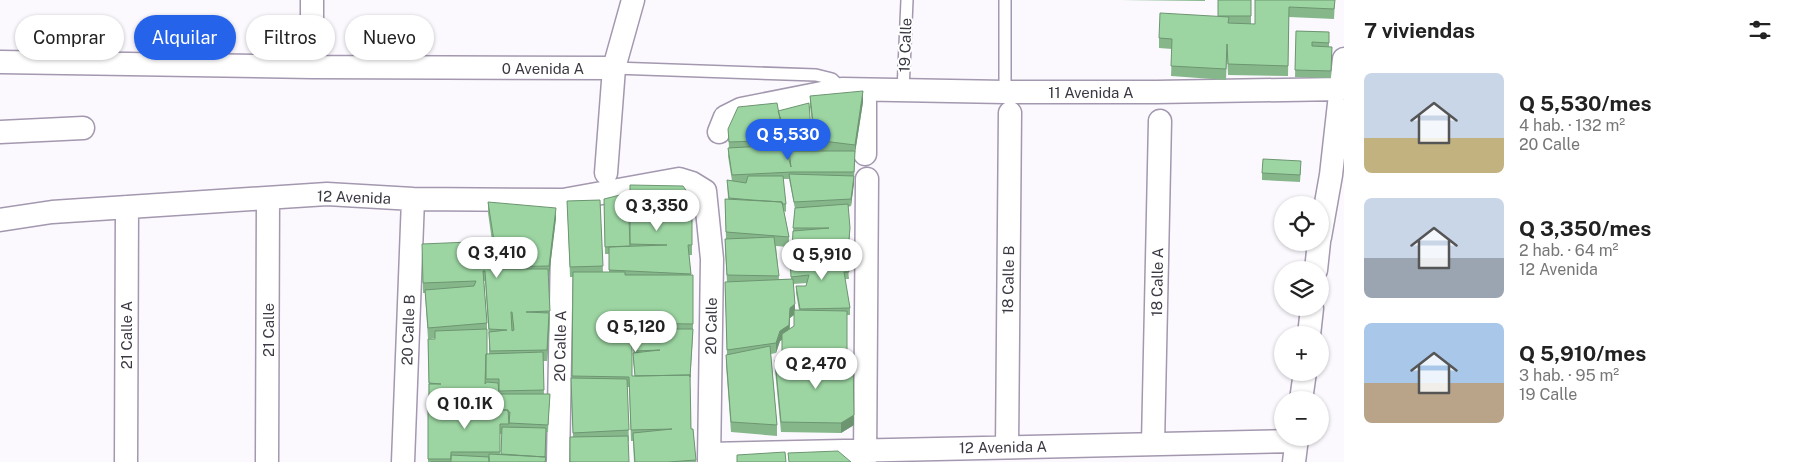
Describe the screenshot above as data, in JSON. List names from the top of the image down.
{
  "streets": {
    "street": [
      "0 Avenida A",
      "11 Avenida A",
      "12 Avenida",
      "18 Calle B",
      "18 Calle A",
      "20 Calle",
      "21 Calle",
      "20 Calle B",
      "21 Calle A",
      "20 Calle A",
      "12 Avenida A"
    ],
    "lane": ["19 Calle"]
  },
  "crossings": [
    ["19 Calle", "11 Avenida A"],
    ["0 Avenida A", "11 Avenida A"],
    ["11 Avenida A", "18 Calle B"],
    ["12 Avenida", "20 Calle"],
    ["12 Avenida", "21 Calle"],
    ["12 Avenida", "20 Calle B"],
    ["12 Avenida", "21 Calle A"],
    ["12 Avenida", "20 Calle A"],
    ["18 Calle B", "12 Avenida A"],
    ["18 Calle A", "12 Avenida A"],
    ["20 Calle", "12 Avenida A"]
  ],
  "page": {
    "heading": "7 viviendas",
    "chip": [
      "Comprar",
      "Alquilar",
      "Filtros",
      "Nuevo"
    ],
    "list": [
      {
        "name": "Q 5,530/mes",
        "note": "4 hab. · 132 m² · 20 Calle"
      },
      {
        "name": "Q 3,350/mes",
        "note": "2 hab. · 64 m² · 12 Avenida"
      },
      {
        "name": "Q 5,910/mes",
        "note": "3 hab. · 95 m² · 19 Calle"
      }
    ],
    "price": [
      "Q 5,530",
      "Q 3,350",
      "Q 3,410",
      "Q 5,910",
      "Q 5,120",
      "Q 2,470",
      "Q 10.1K"
    ],
    "map_buttons": ["+", "−"]
  }
}
